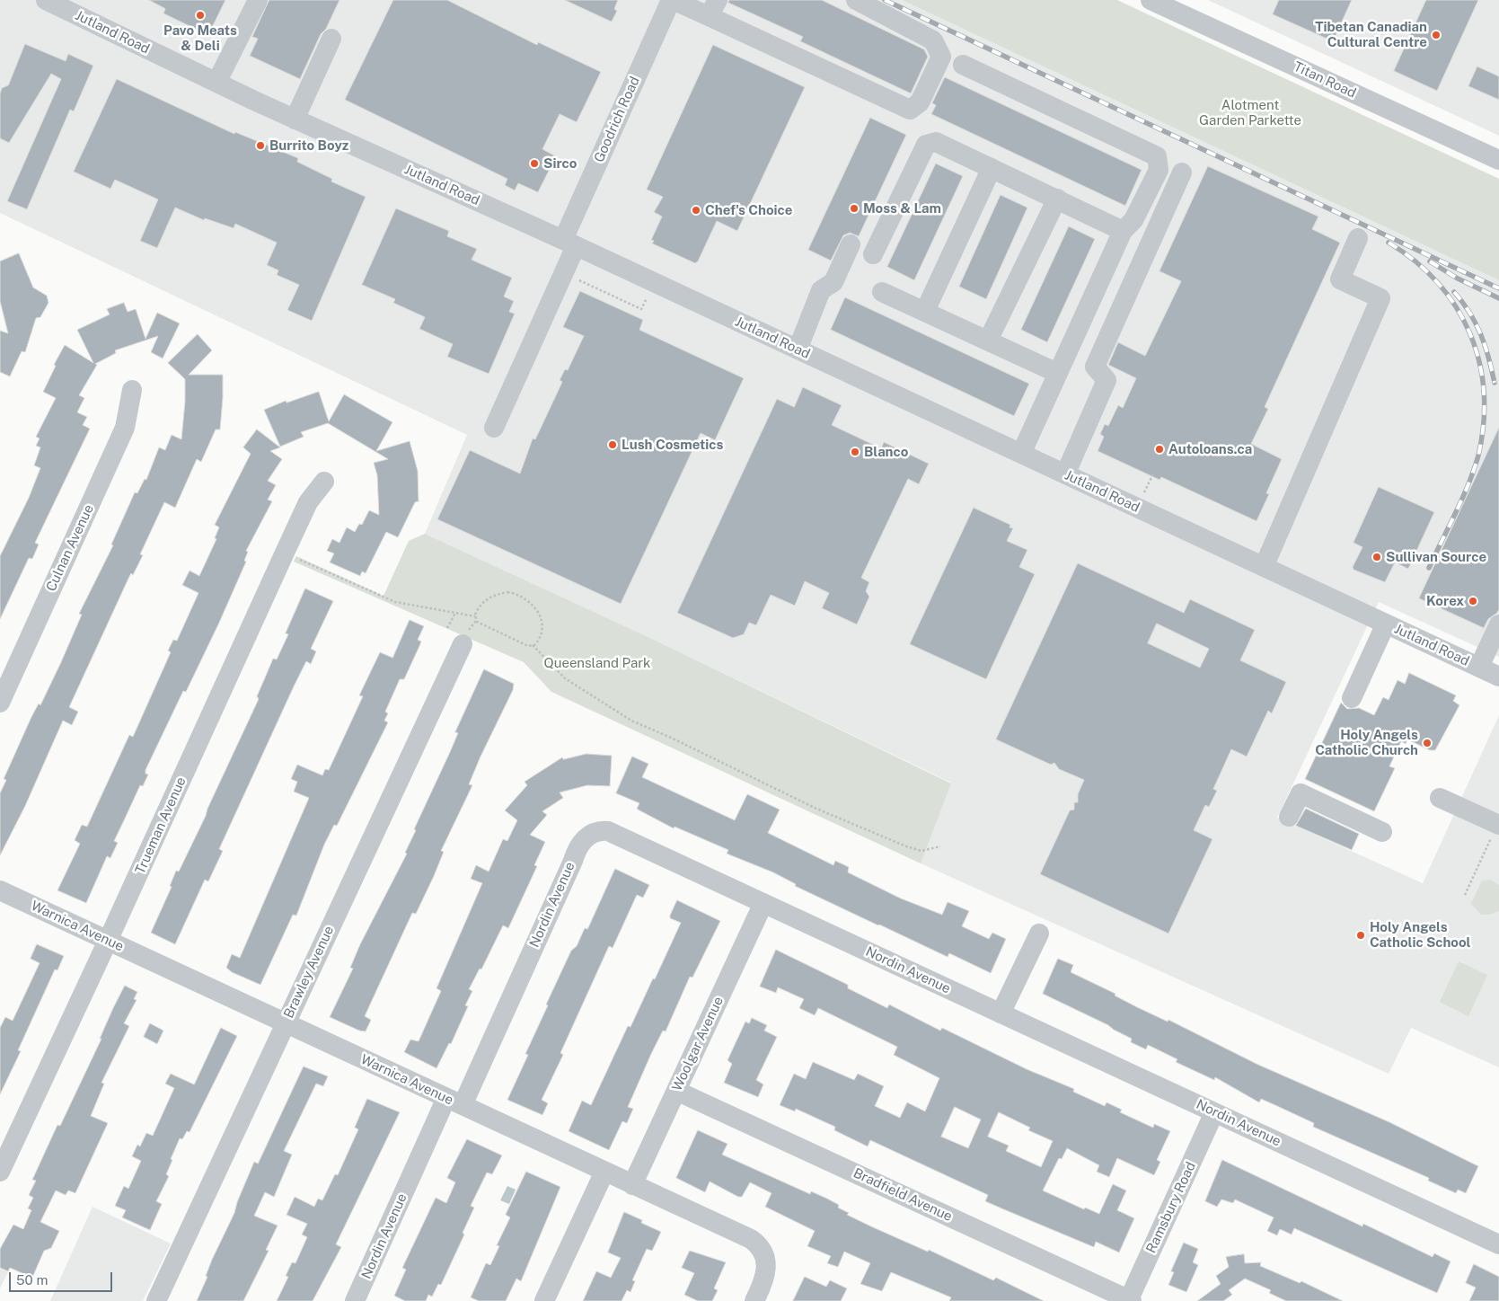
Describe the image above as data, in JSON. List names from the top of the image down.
{
  "streets": {
    "street": [
      "Jutland Road",
      "Titan Road",
      "Goodrich Road",
      "Culnan Avenue",
      "Trueman Avenue",
      "Nordin Avenue",
      "Warnica Avenue",
      "Brawley Avenue",
      "Woolgar Avenue",
      "Bradfield Avenue",
      "Ramsbury Road"
    ]
  },
  "crossings": [
    ["Jutland Road", "Goodrich Road"],
    ["Trueman Avenue", "Warnica Avenue"],
    ["Nordin Avenue", "Warnica Avenue"],
    ["Nordin Avenue", "Woolgar Avenue"],
    ["Nordin Avenue", "Ramsbury Road"],
    ["Warnica Avenue", "Brawley Avenue"],
    ["Warnica Avenue", "Woolgar Avenue"],
    ["Woolgar Avenue", "Bradfield Avenue"],
    ["Bradfield Avenue", "Ramsbury Road"]
  ],
  "parks": ["Alotment Garden Parkette", "Queensland Park"],
  "places": [
    "Pavo Meats & Deli",
    "Tibetan Canadian Cultural Centre",
    "Burrito Boyz",
    "Sirco",
    "Moss & Lam",
    "Chef's Choice",
    "Lush Cosmetics",
    "Autoloans.ca",
    "Blanco",
    "Sullivan Source",
    "Korex",
    "Holy Angels Catholic Church",
    "Holy Angels Catholic School"
  ],
  "scale_bar": "50 m"
}
